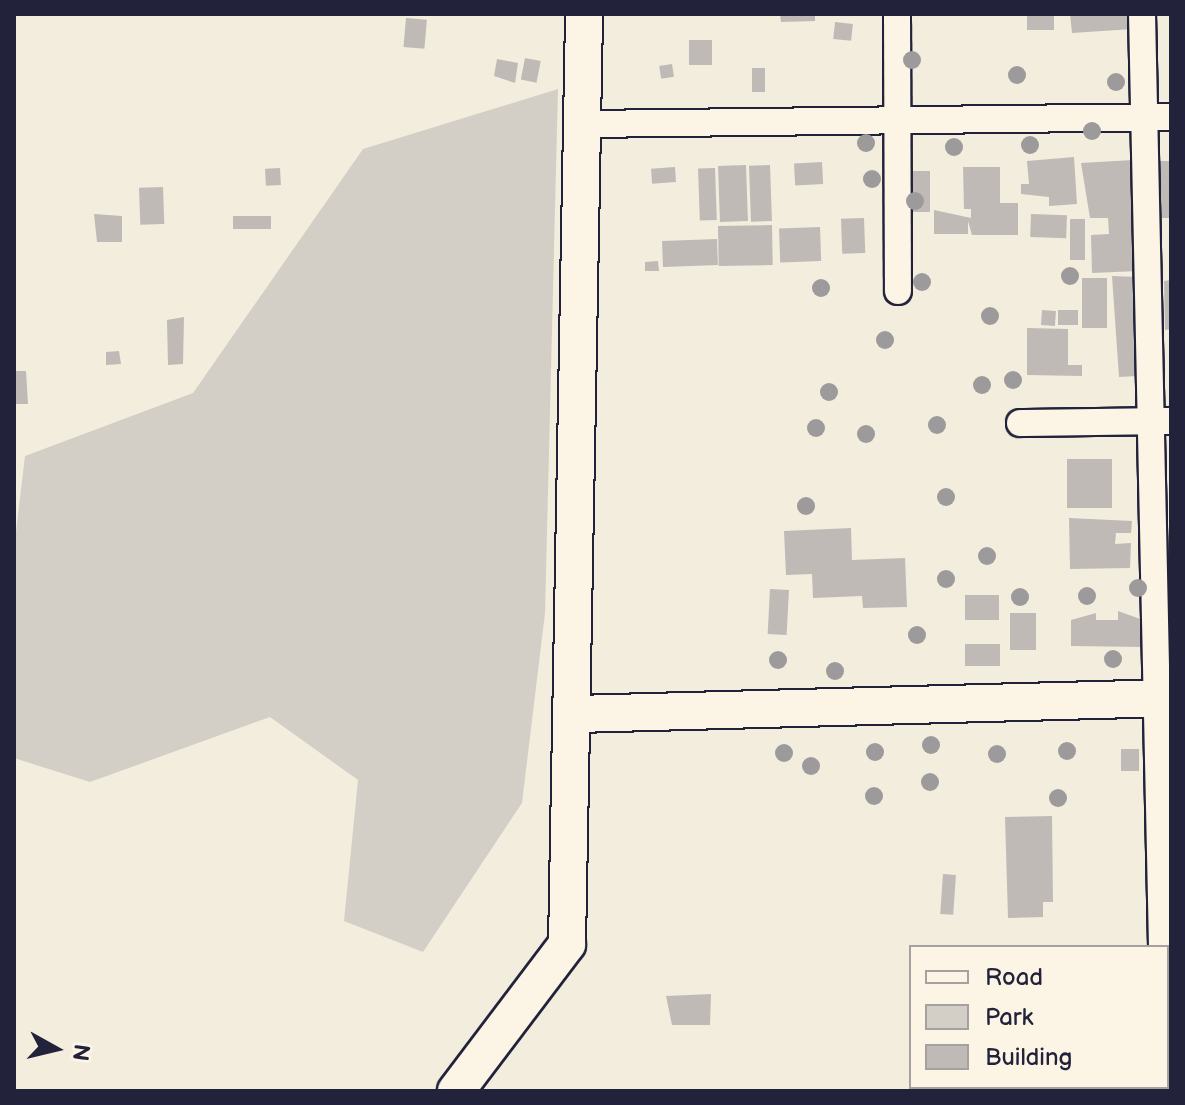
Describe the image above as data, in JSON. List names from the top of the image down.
{
  "legend": ["Road", "Park", "Building"],
  "north": "right"
}
